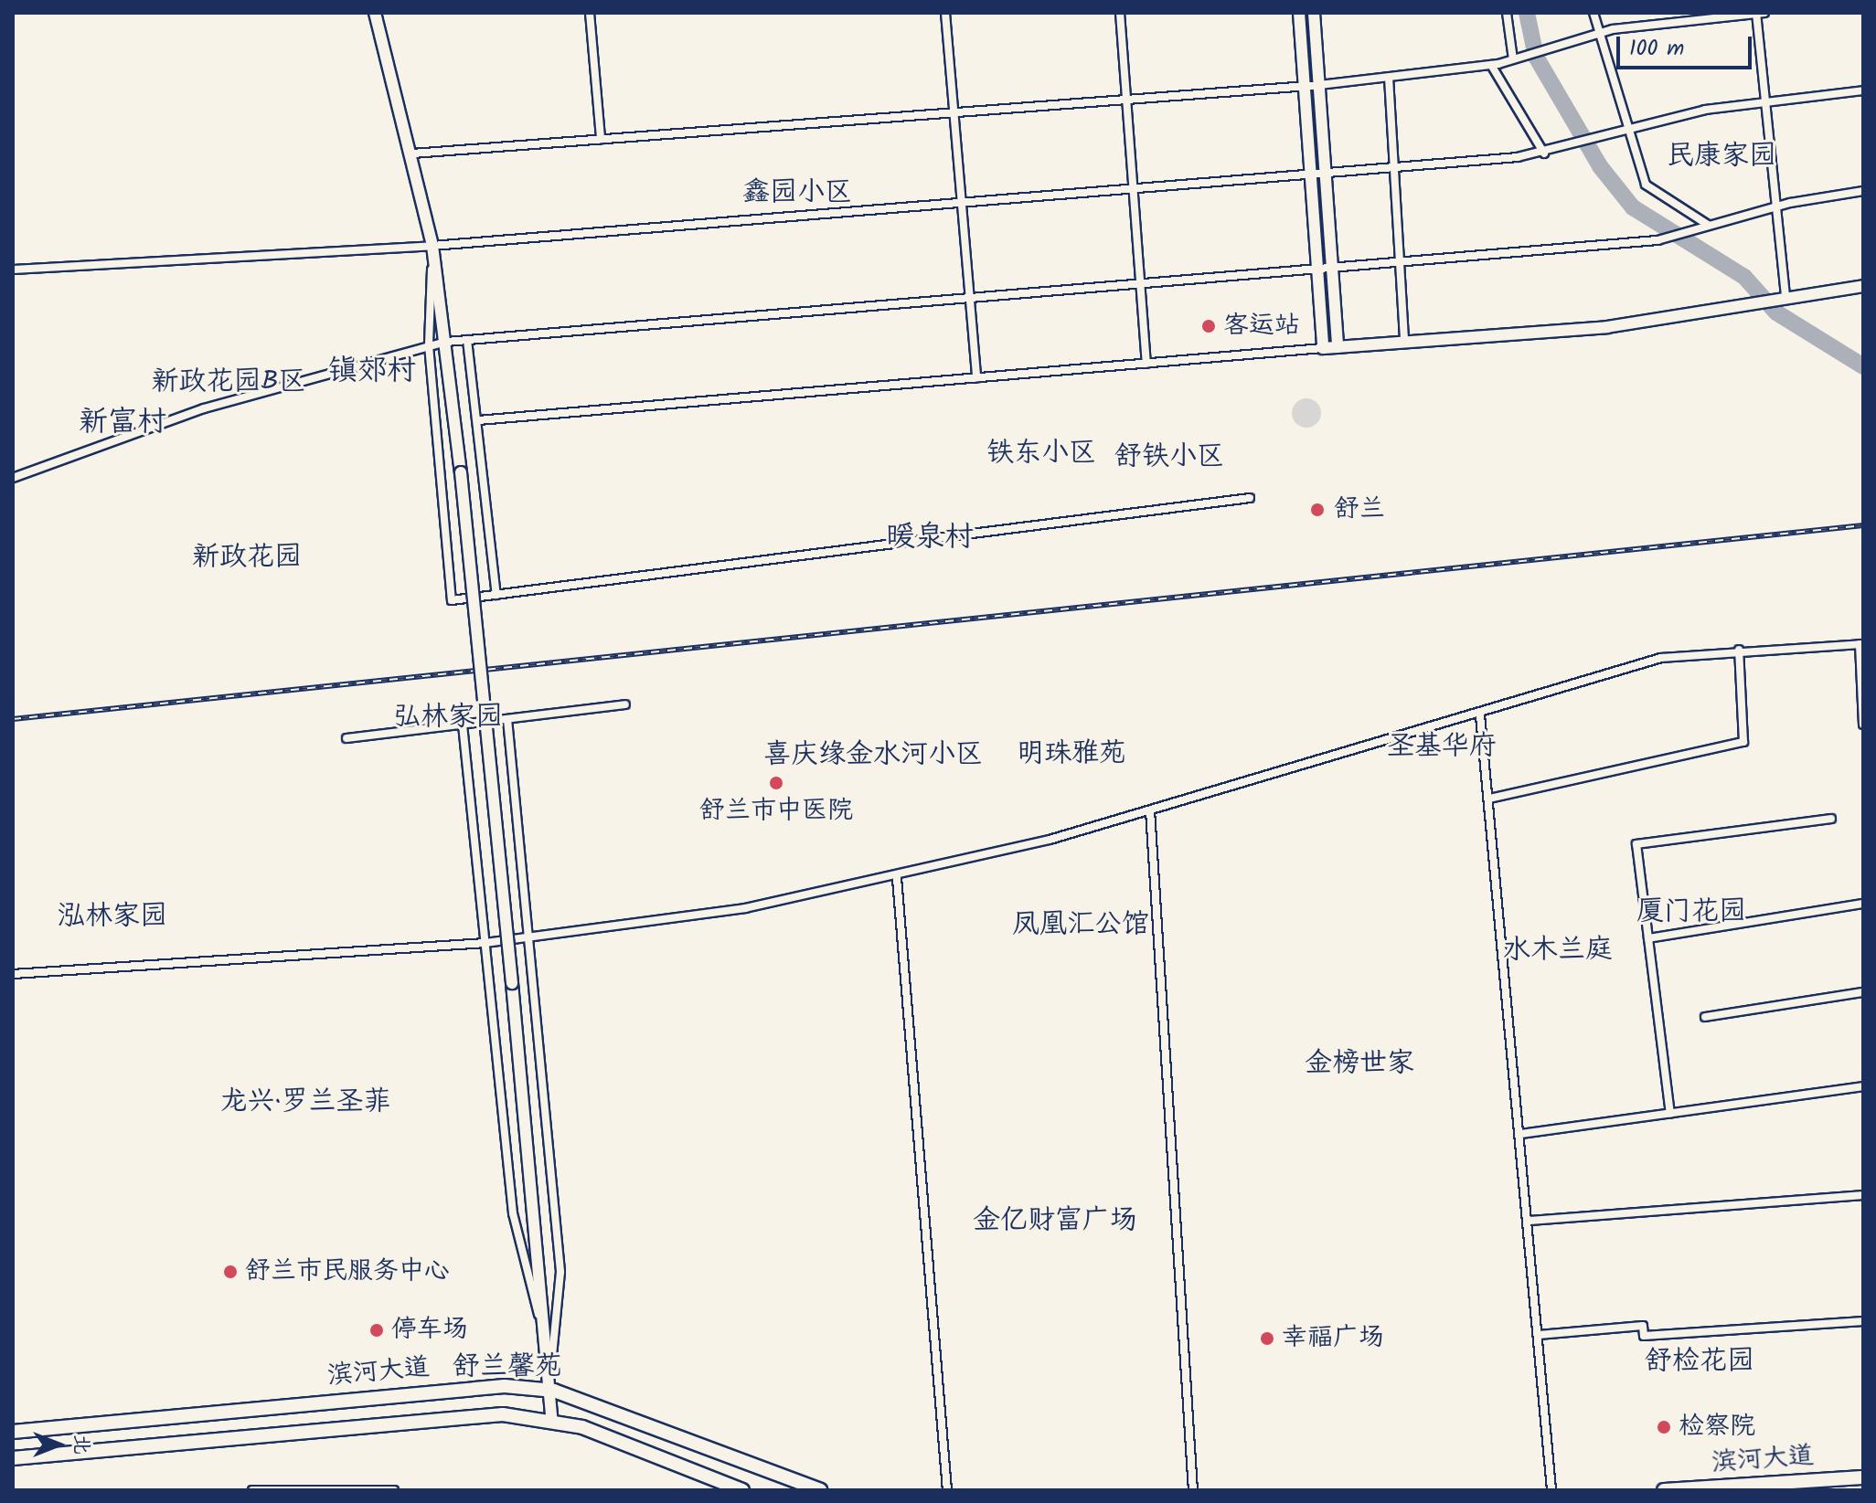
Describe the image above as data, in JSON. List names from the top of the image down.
{
  "streets": {
    "main road": ["滨河大道"]
  },
  "districts": [
    "民康家园",
    "鑫园小区",
    "镇郊村",
    "新政花园B区",
    "新富村",
    "铁东小区",
    "舒铁小区",
    "暖泉村",
    "新政花园",
    "弘林家园",
    "圣基华府",
    "明珠雅苑",
    "喜庆缘金水河小区",
    "厦门花园",
    "泓林家园",
    "凤凰汇公馆",
    "水木兰庭",
    "金榜世家",
    "龙兴·罗兰圣菲",
    "金亿财富广场",
    "舒检花园",
    "舒兰馨苑"
  ],
  "places": [
    "客运站",
    "舒兰",
    "舒兰市中医院",
    "舒兰市民服务中心",
    "停车场",
    "幸福广场",
    "检察院"
  ],
  "scale_bar": "100 m",
  "north": "right"
}
